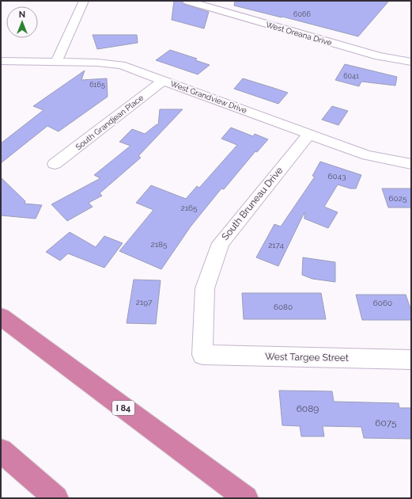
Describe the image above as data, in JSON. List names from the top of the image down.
{
  "streets": {
    "highway": ["I 84"],
    "street": [
      "West Oreana Drive",
      "West Grandview Drive",
      "South Grandjean Place",
      "South Bruneau Drive",
      "West Targee Street"
    ]
  },
  "crossings": [
    ["West Grandview Drive", "South Grandjean Place"],
    ["West Grandview Drive", "South Bruneau Drive"],
    ["South Bruneau Drive", "West Targee Street"]
  ],
  "house_numbers": [
    "6066",
    "6041",
    "6165",
    "6043",
    "6025",
    "2165",
    "2185",
    "2174",
    "2197",
    "6060",
    "6080",
    "6089",
    "6075"
  ],
  "north": "top"
}
